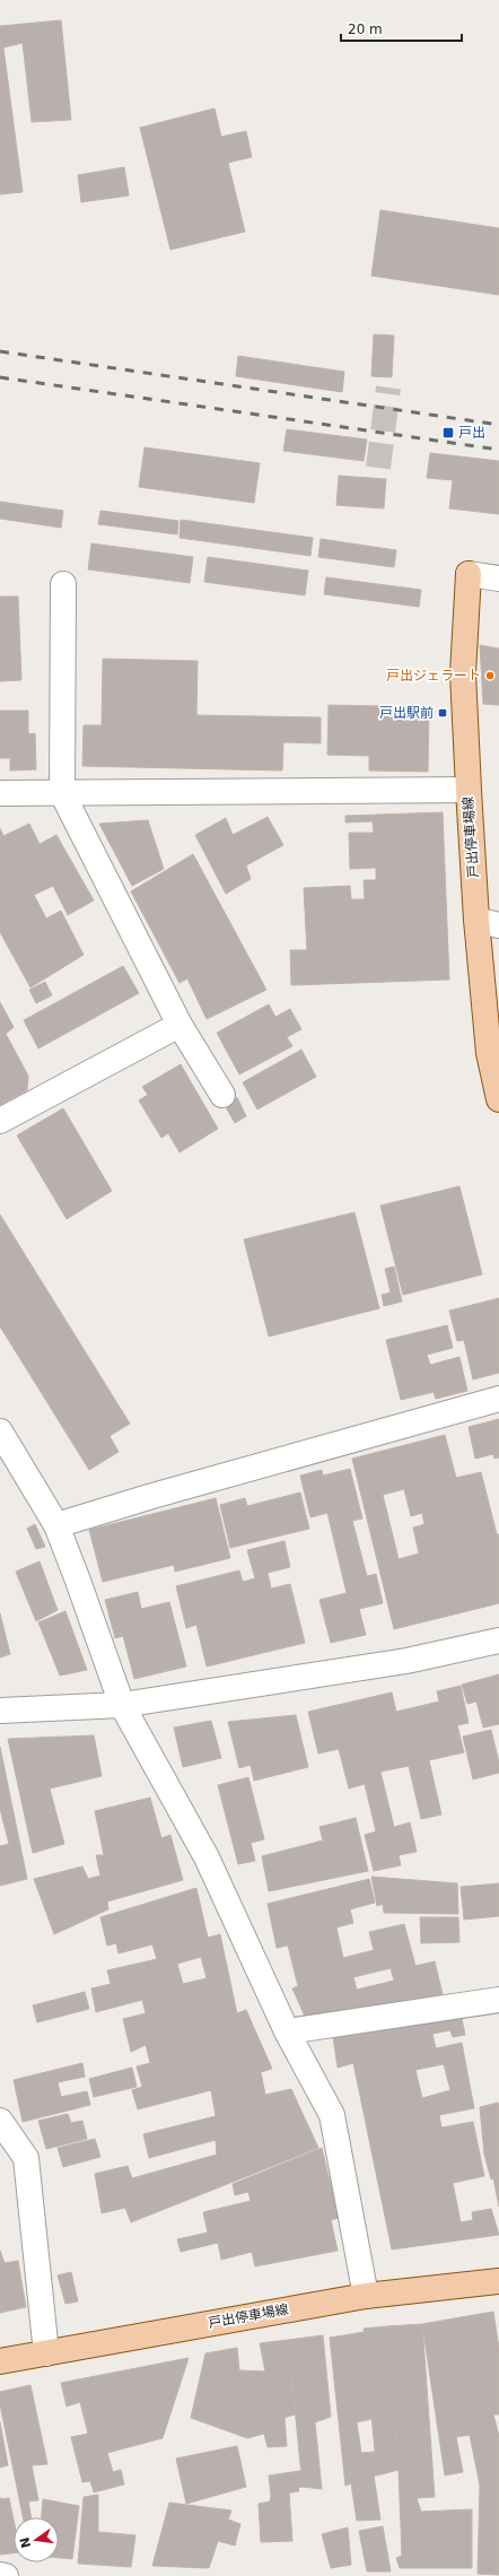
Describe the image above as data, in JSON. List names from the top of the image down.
{
  "streets": {
    "main road": ["戸出停車場線"]
  },
  "places": {
    "transit": ["戸出", "戸出駅前"],
    "other": ["戸出ジェラート"]
  },
  "scale_bar": "20 m",
  "north": "left"
}
